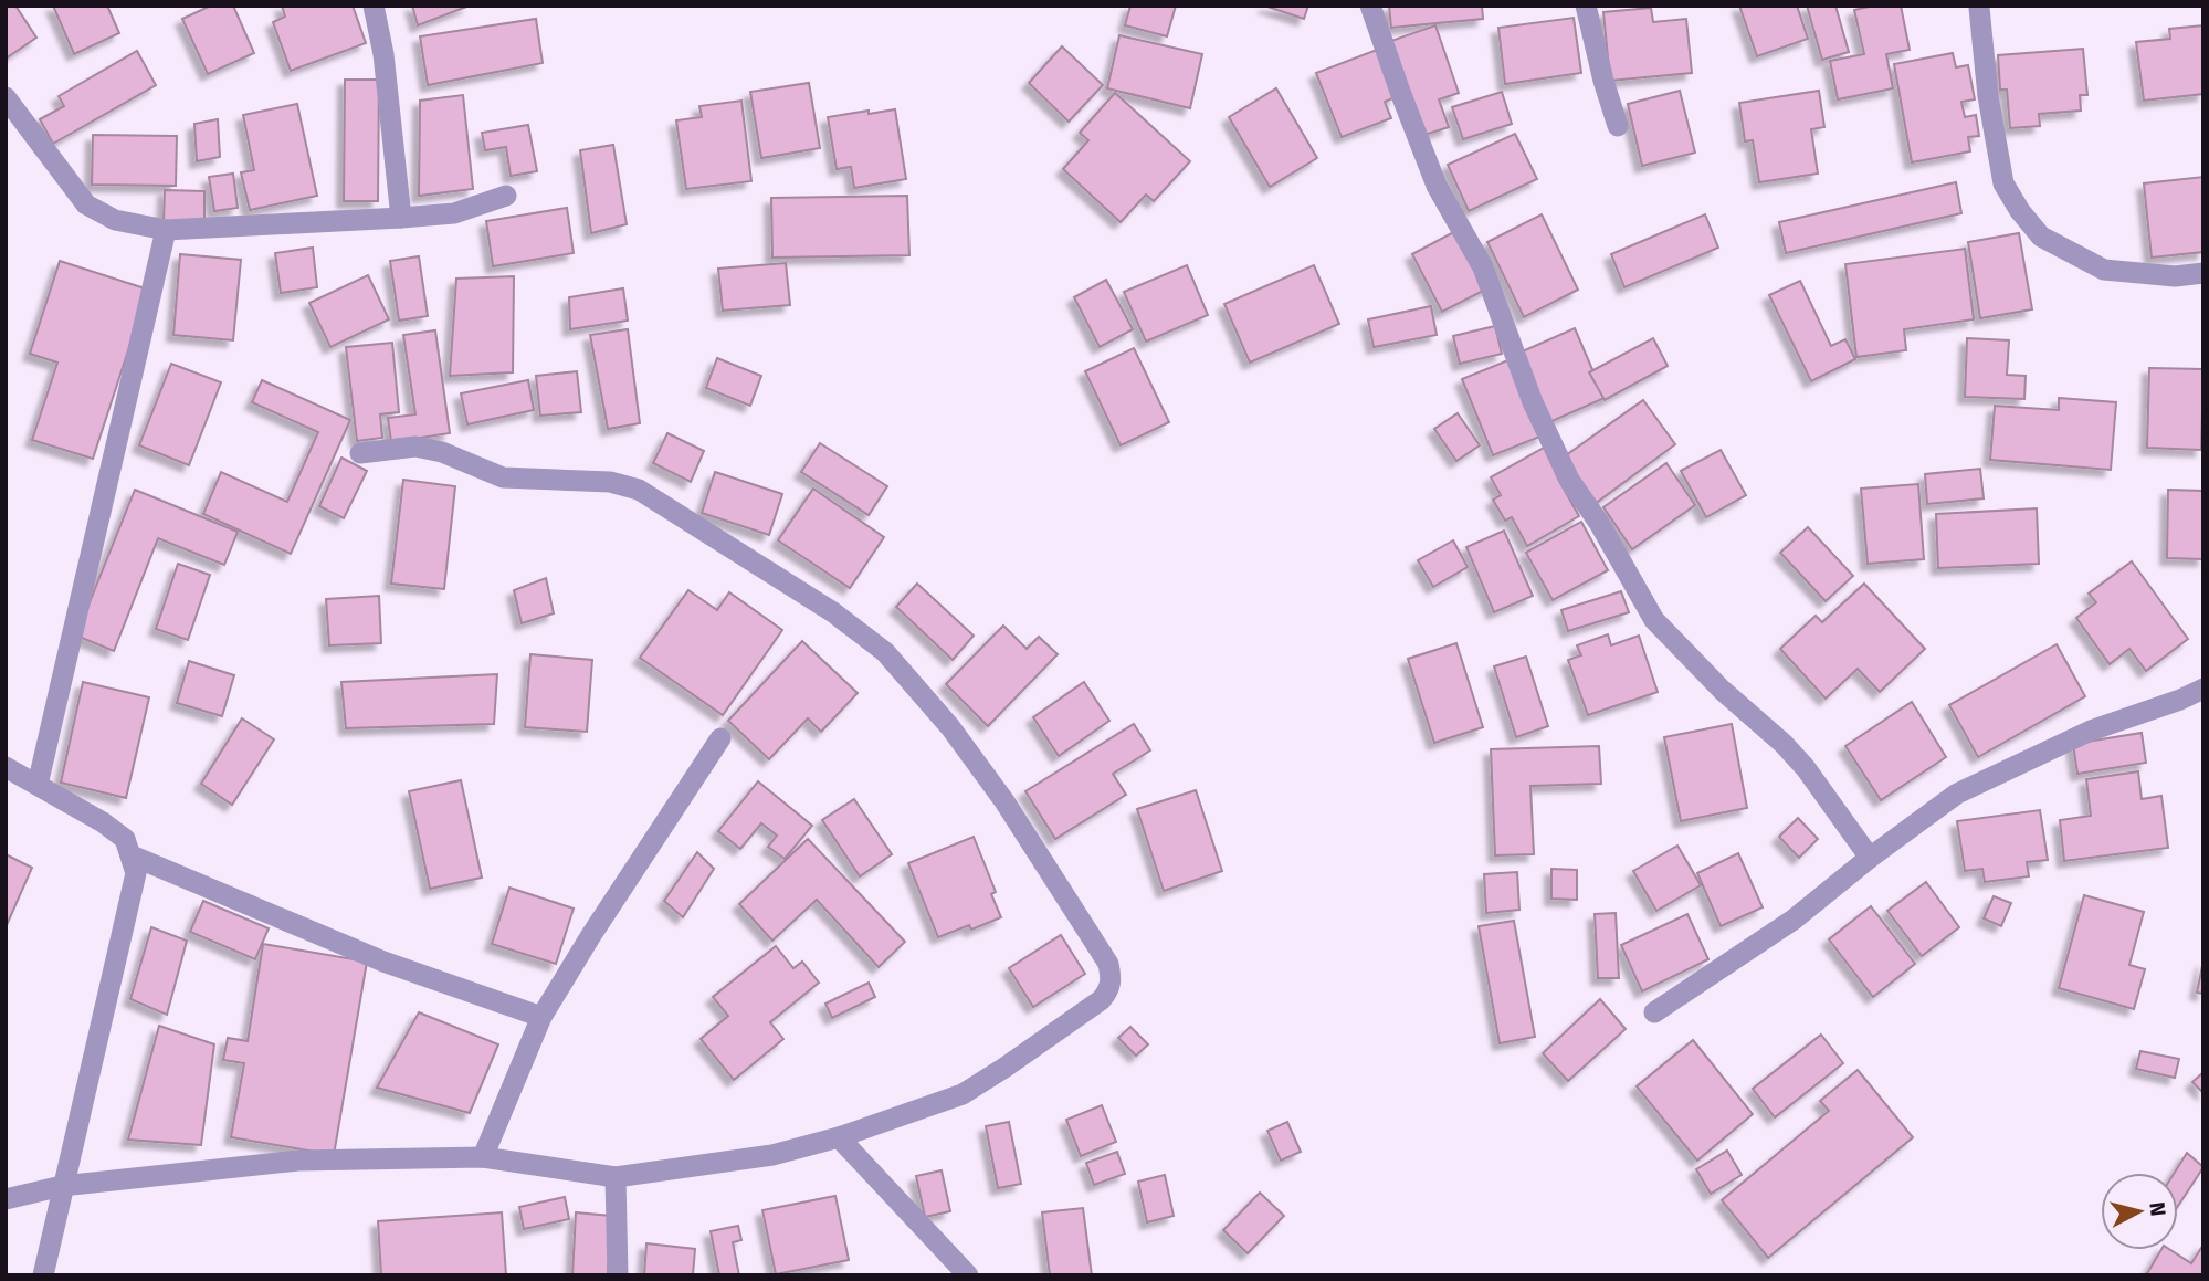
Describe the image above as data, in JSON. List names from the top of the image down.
{
  "north": "right"
}
